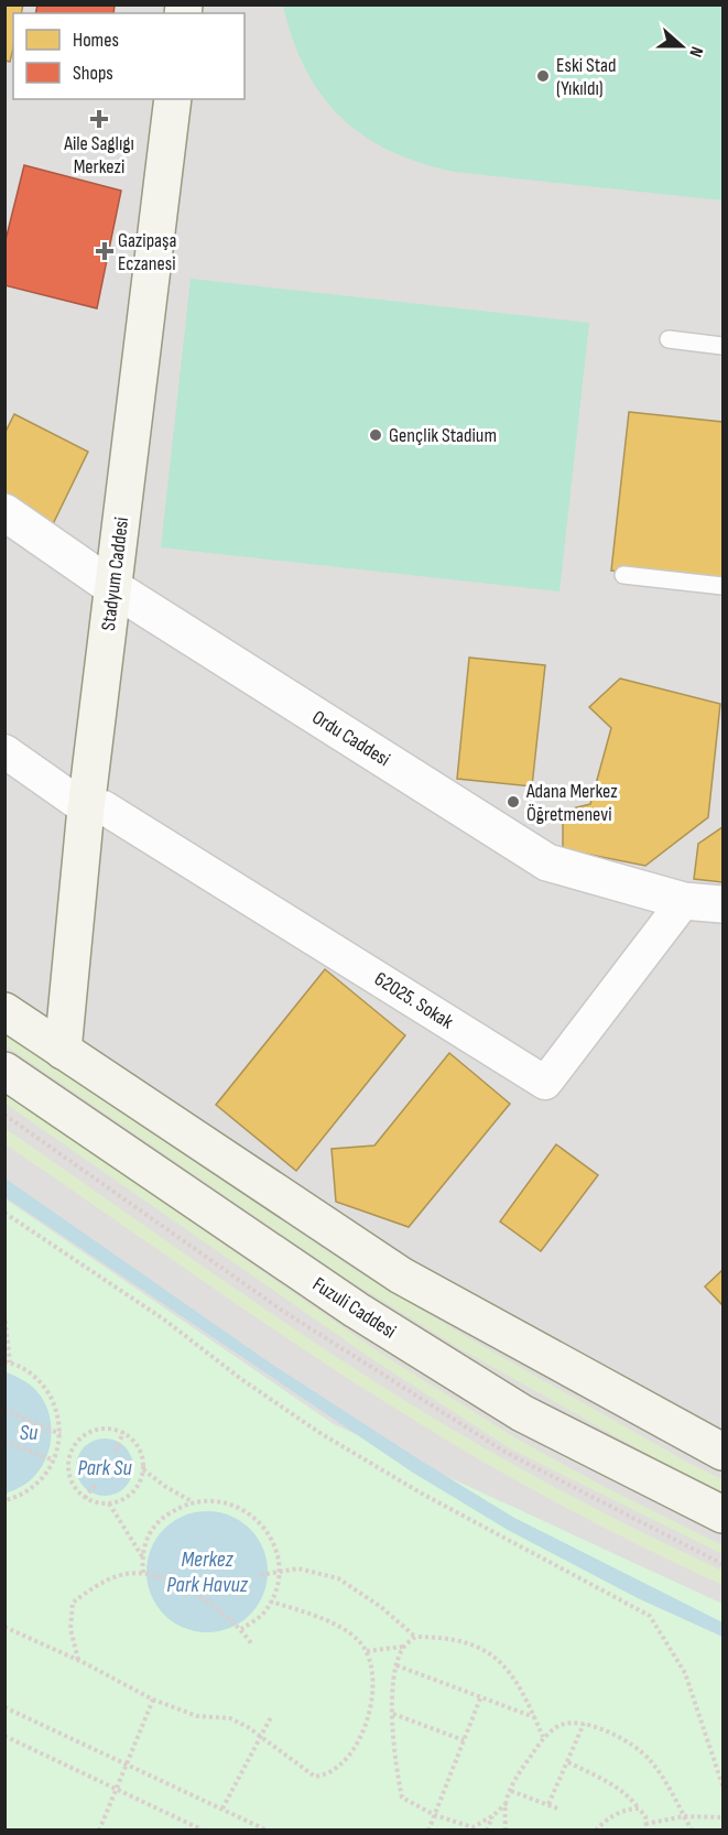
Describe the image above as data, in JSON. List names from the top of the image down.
{
  "streets": {
    "main road": ["Stadyum Caddesi", "Fuzuli Caddesi"],
    "street": ["Ordu Caddesi", "62025. Sokak"]
  },
  "crossings": [
    ["Stadyum Caddesi", "Ordu Caddesi"],
    ["Stadyum Caddesi", "62025. Sokak"],
    ["Ordu Caddesi", "62025. Sokak"]
  ],
  "water": ["Su", "Park Su", "Merkez Park Havuz"],
  "places": {
    "other": ["Eski Stad (Yıkıldı)", "Gençlik Stadium", "Adana Merkez Öğretmenevi"],
    "health": ["Aile Saglıgı Merkezi", "Gazipaşa Eczanesi"]
  },
  "legend": ["Homes", "Shops"],
  "north": "right"
}
